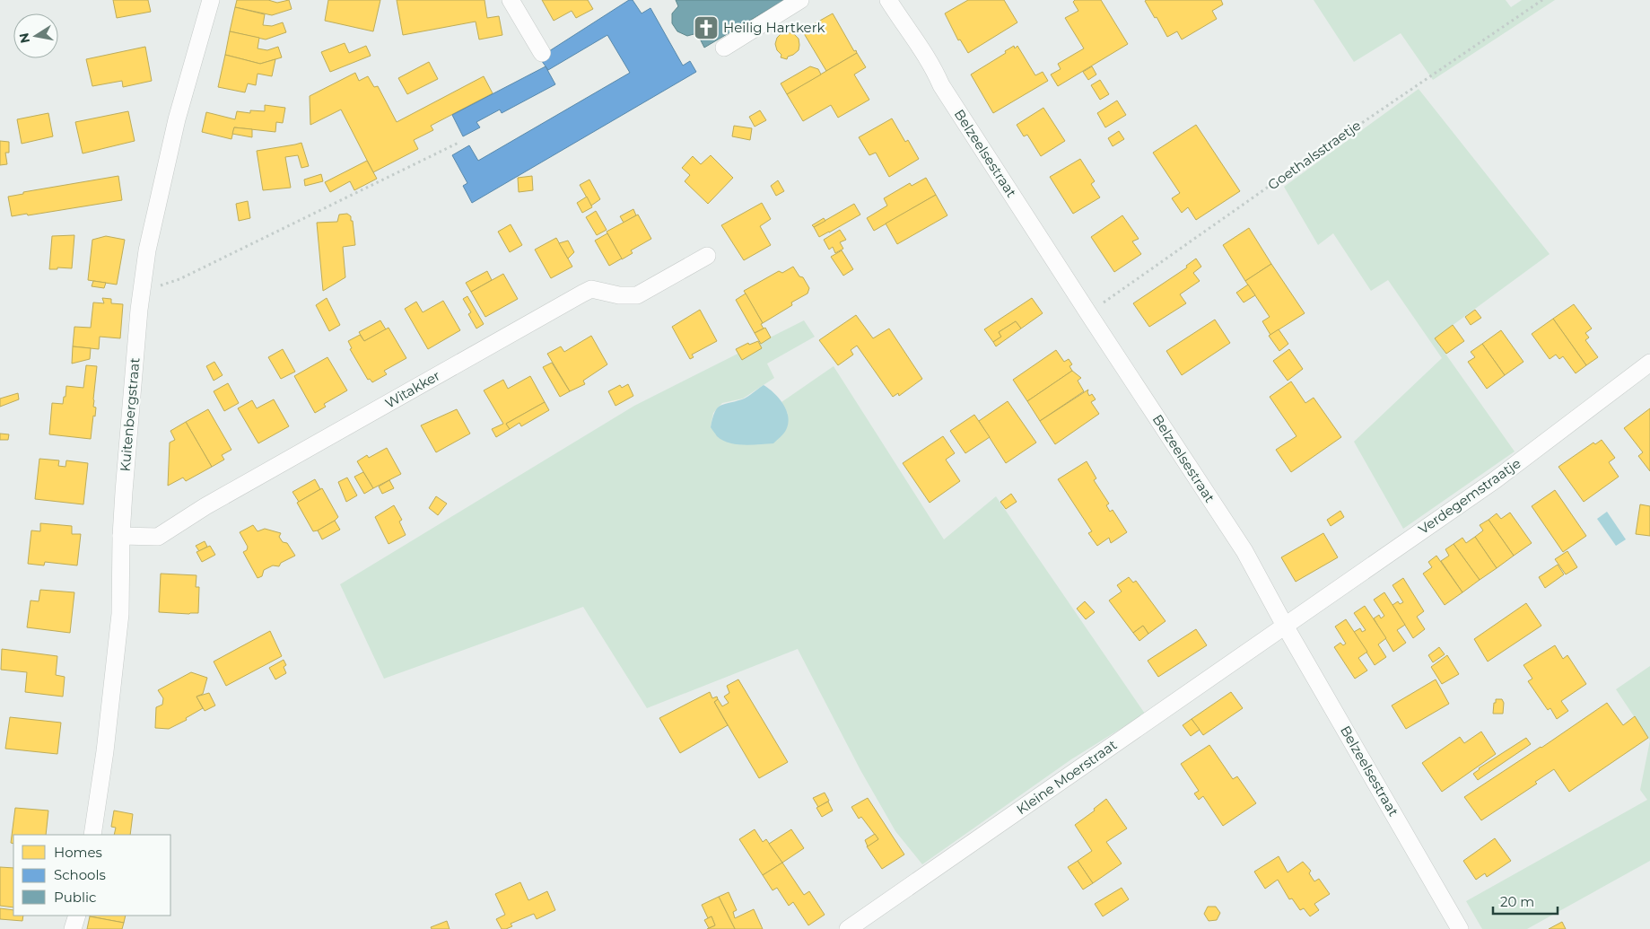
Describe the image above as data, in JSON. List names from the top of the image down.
{
  "streets": {
    "street": [
      "Belzeelsestraat",
      "Witakker",
      "Kuitenbergstraat",
      "Verdegemstraatje",
      "Kleine Moerstraat"
    ],
    "path": ["Goethalsstraetje"]
  },
  "crossings": [
    ["Belzeelsestraat", "Goethalsstraetje"],
    ["Belzeelsestraat", "Verdegemstraatje"],
    ["Belzeelsestraat", "Kleine Moerstraat"],
    ["Witakker", "Kuitenbergstraat"],
    ["Verdegemstraatje", "Kleine Moerstraat"]
  ],
  "places": {
    "church": ["Heilig Hartkerk"]
  },
  "legend": ["Homes", "Schools", "Public"],
  "scale_bar": "20 m",
  "north": "left"
}
